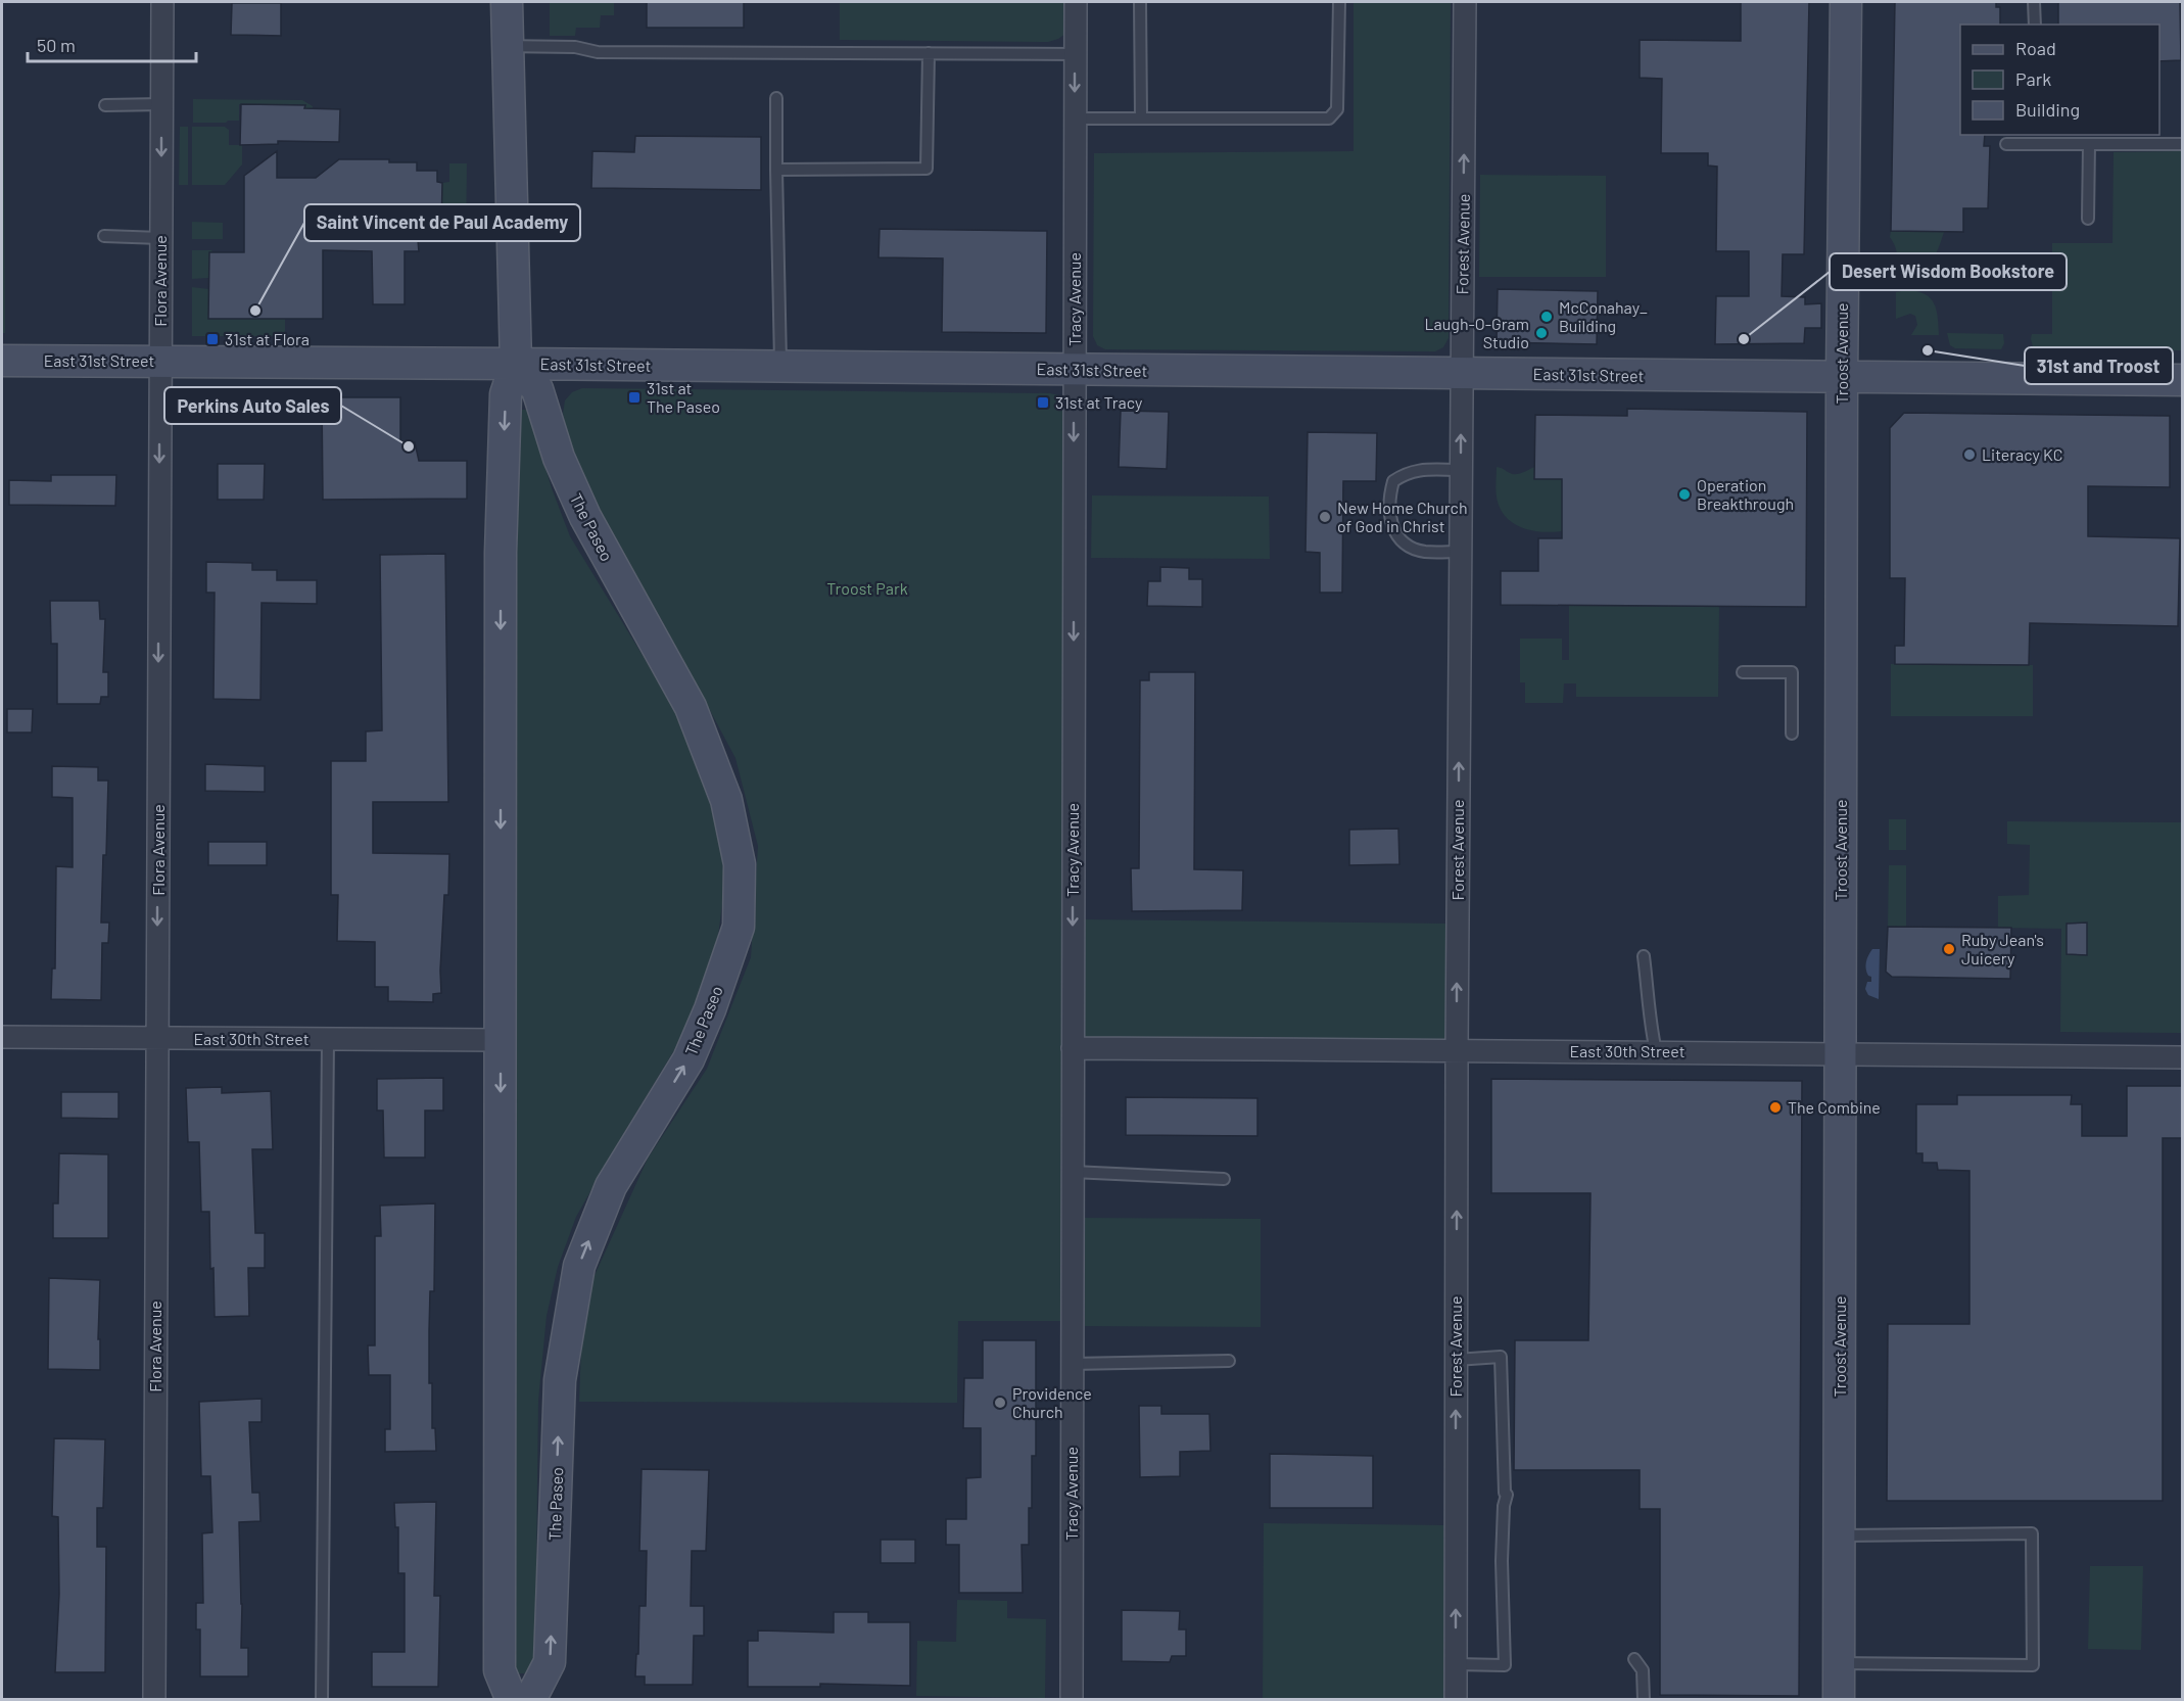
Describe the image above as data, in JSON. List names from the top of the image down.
{
  "streets": {
    "main road": ["Troost Avenue", "East 31st Street", "The Paseo"],
    "street": [
      "Forest Avenue",
      "Flora Avenue",
      "Tracy Avenue",
      "East 30th Street"
    ]
  },
  "crossings": [
    ["Forest Avenue", "East 31st Street"],
    ["Forest Avenue", "East 30th Street"],
    ["Flora Avenue", "East 31st Street"],
    ["Flora Avenue", "East 30th Street"],
    ["Tracy Avenue", "East 31st Street"],
    ["Tracy Avenue", "East 30th Street"],
    ["Troost Avenue", "East 31st Street"],
    ["Troost Avenue", "East 30th Street"],
    ["East 31st Street", "The Paseo"]
  ],
  "one_way": ["Forest Avenue", "Flora Avenue", "Tracy Avenue"],
  "parks": ["Troost Park"],
  "places": {
    "other": [
      "Saint Vincent de Paul Academy",
      "McConahay_ Building",
      "Laugh-O-Gram Studio",
      "Desert Wisdom Bookstore",
      "31st and Troost",
      "Perkins Auto Sales",
      "Literacy KC",
      "Operation Breakthrough",
      "New Home Church of God in Christ",
      "Ruby Jean's Juicery",
      "The Combine",
      "Providence Church"
    ],
    "transit": ["31st at Flora", "31st at The Paseo", "31st at Tracy"]
  },
  "legend": ["Road", "Park", "Building"],
  "scale_bar": "50 m"
}
